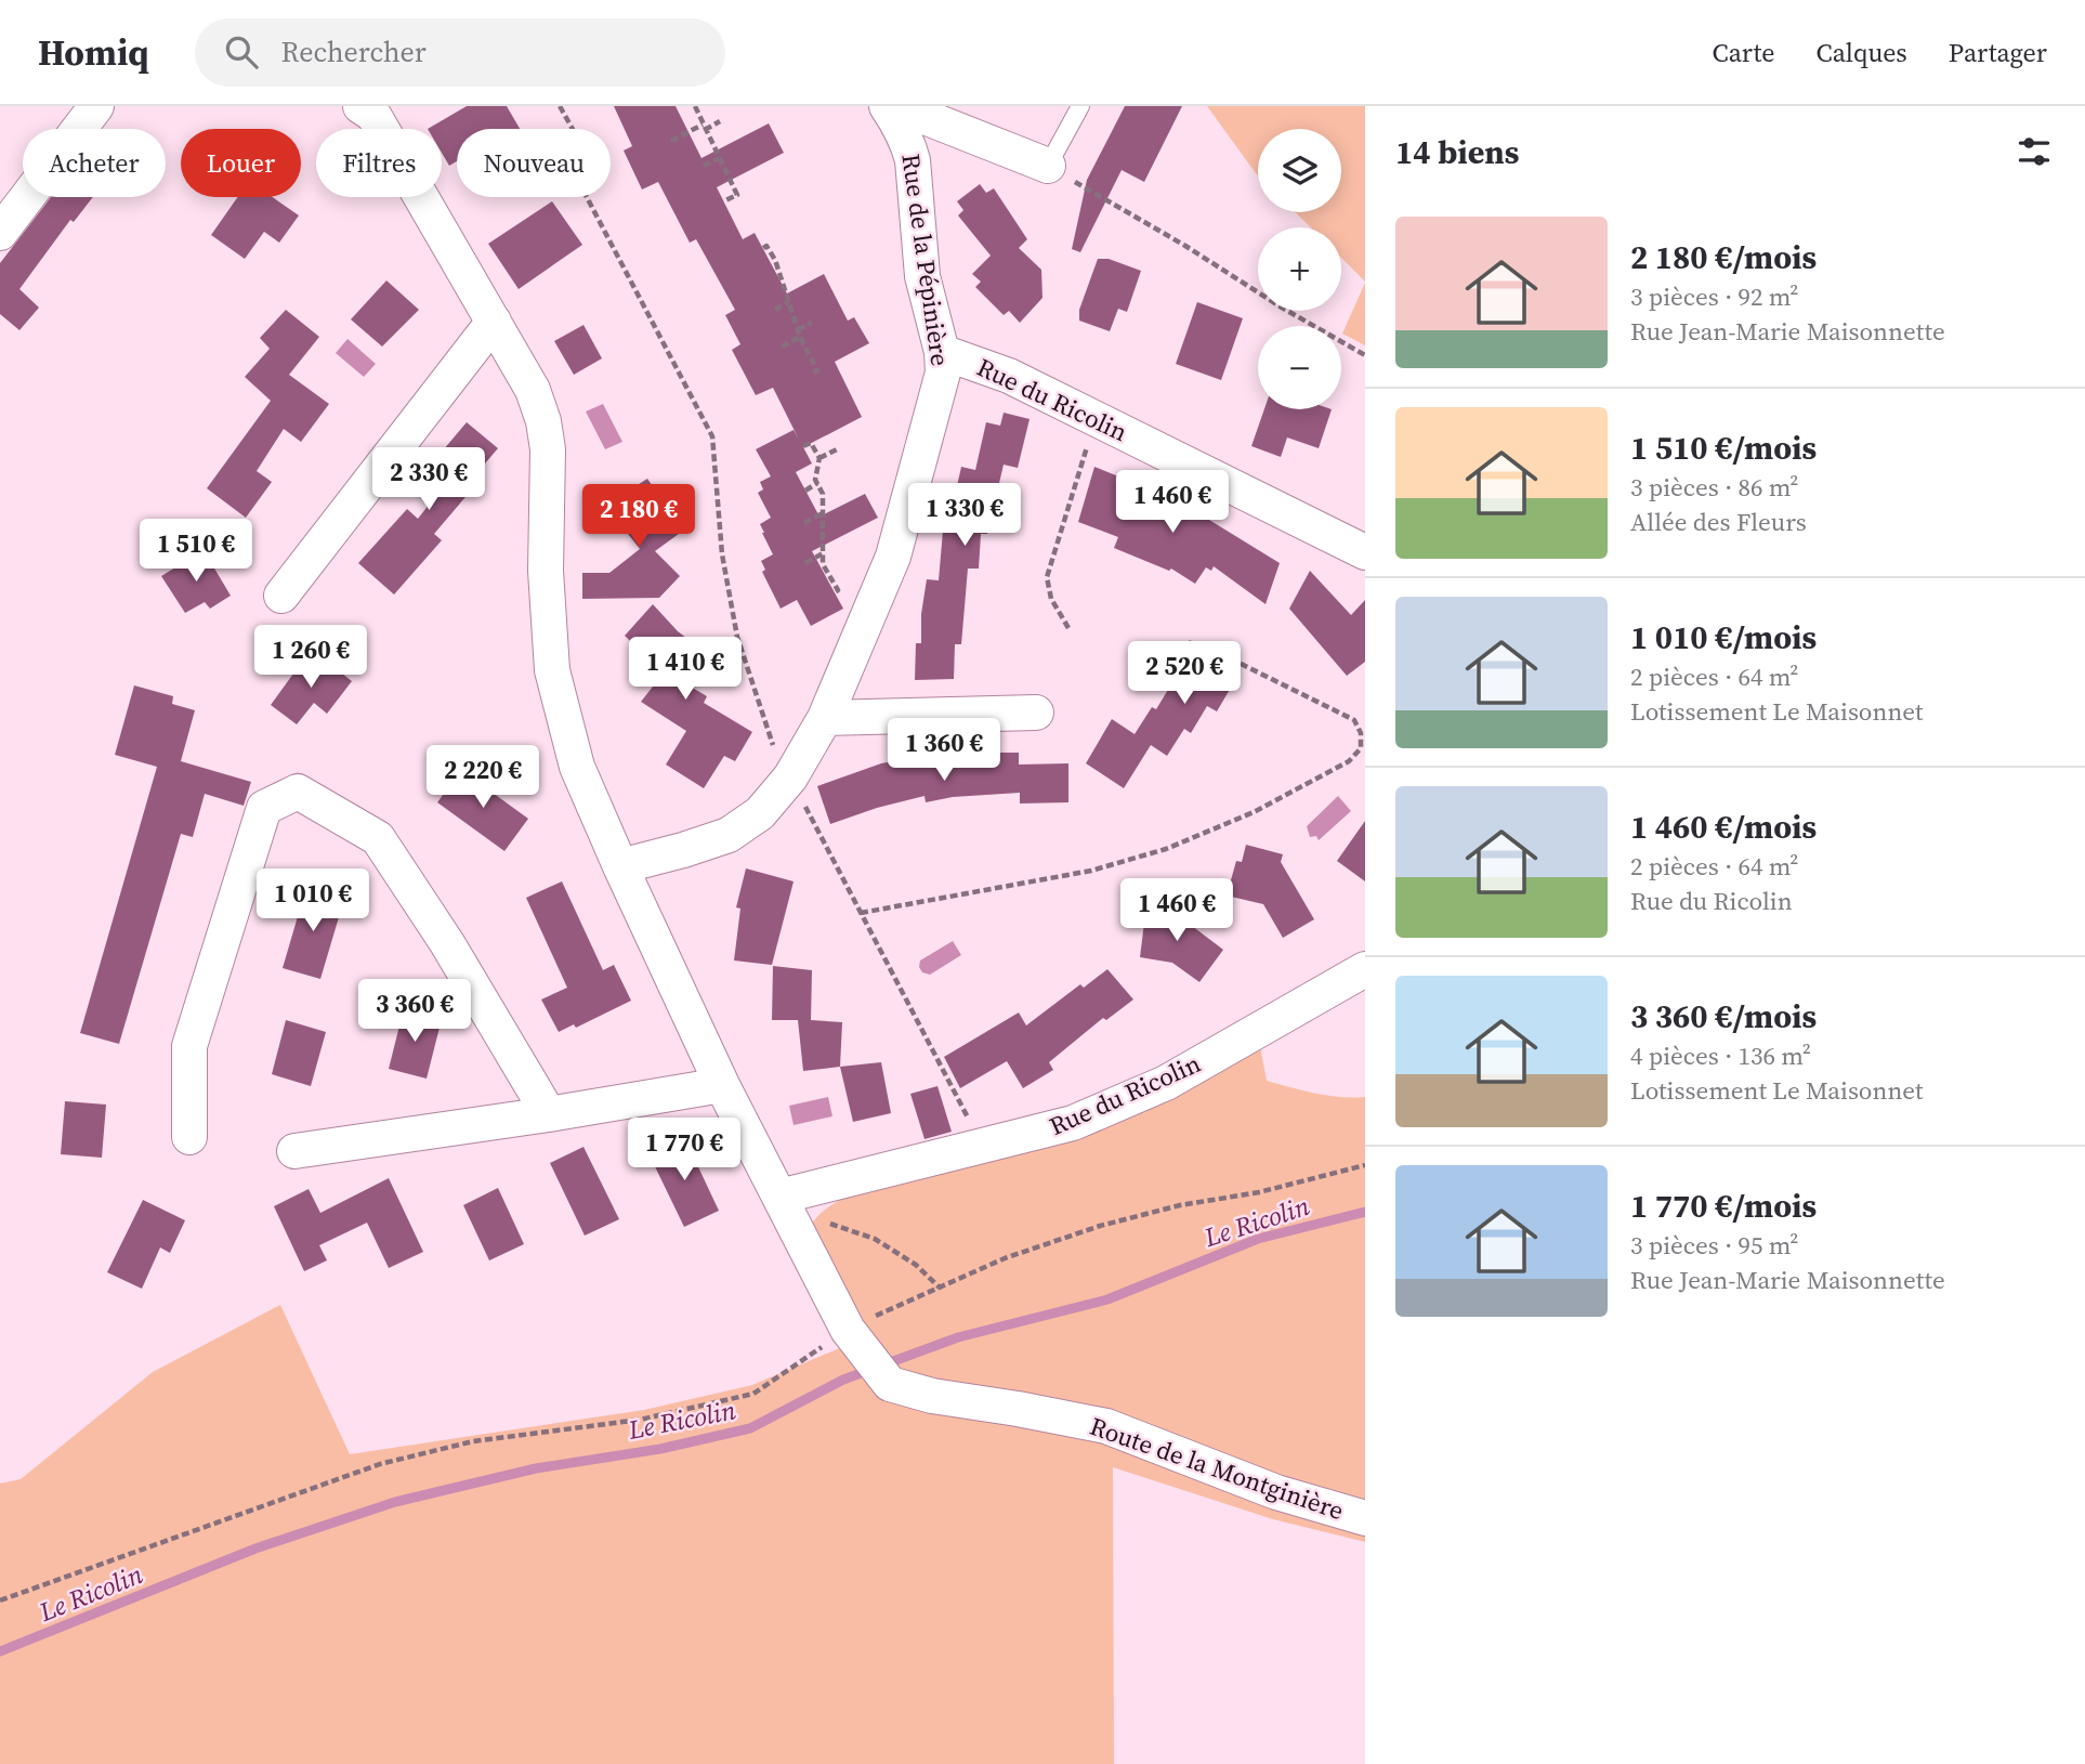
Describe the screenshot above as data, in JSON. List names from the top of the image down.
{
  "streets": {
    "street": ["Rue de la Pépinière", "Rue du Ricolin", "Route de la Montginière"]
  },
  "crossings": [
    ["Rue de la Pépinière", "Rue du Ricolin"]
  ],
  "water": ["Le Ricolin"],
  "page": {
    "header": "Homiq",
    "search": "Rechercher",
    "nav": ["Carte", "Calques", "Partager"],
    "heading": "14 biens",
    "map_buttons": ["+", "−"],
    "chip": [
      "Acheter",
      "Louer",
      "Filtres",
      "Nouveau"
    ],
    "list": [
      {
        "name": "2 180 €/mois",
        "note": "3 pièces · 92 m² · Rue Jean-Marie Maisonnette"
      },
      {
        "name": "1 510 €/mois",
        "note": "3 pièces · 86 m² · Allée des Fleurs"
      },
      {
        "name": "1 010 €/mois",
        "note": "2 pièces · 64 m² · Lotissement Le Maisonnet"
      },
      {
        "name": "1 460 €/mois",
        "note": "2 pièces · 64 m² · Rue du Ricolin"
      },
      {
        "name": "3 360 €/mois",
        "note": "4 pièces · 136 m² · Lotissement Le Maisonnet"
      },
      {
        "name": "1 770 €/mois",
        "note": "3 pièces · 95 m² · Rue Jean-Marie Maisonnette"
      }
    ],
    "price": [
      "2 330 €",
      "1 460 €",
      "1 330 €",
      "2 180 €",
      "1 510 €",
      "1 260 €",
      "1 410 €",
      "2 520 €",
      "1 360 €",
      "2 220 €",
      "1 010 €",
      "1 460 €",
      "3 360 €",
      "1 770 €"
    ]
  }
}
